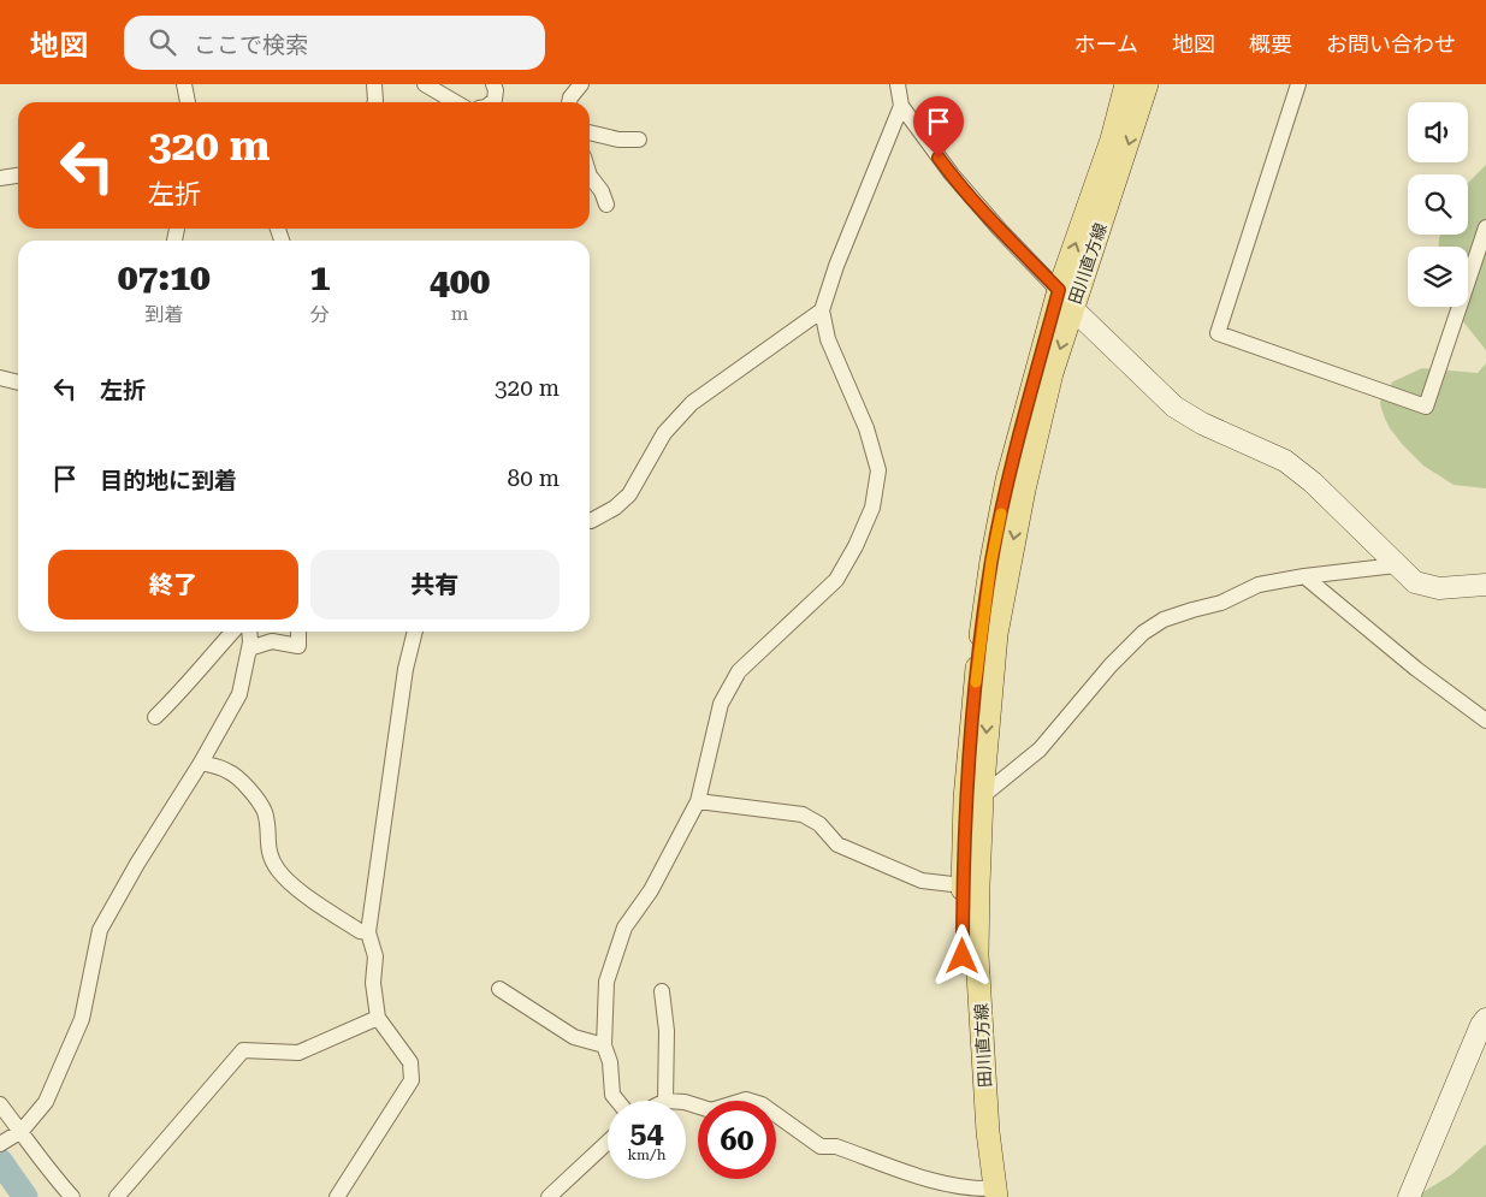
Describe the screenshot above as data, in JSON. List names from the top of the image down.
{
  "streets": {
    "main road": ["田川直方線"]
  },
  "page": {
    "header": "地図",
    "search": "ここで検索",
    "nav": [
      "ホーム",
      "地図",
      "概要",
      "お問い合わせ"
    ],
    "turn": ["320 m", "左折"],
    "eta": [
      "07:10",
      "到着",
      "1",
      "分",
      "400",
      "m"
    ],
    "list": [
      {
        "name": "左折",
        "value": "320 m"
      },
      {
        "name": "目的地に到着",
        "value": "80 m"
      }
    ],
    "buttons": ["終了", "共有"],
    "speed": "54 km/h",
    "limit": "60"
  }
}
